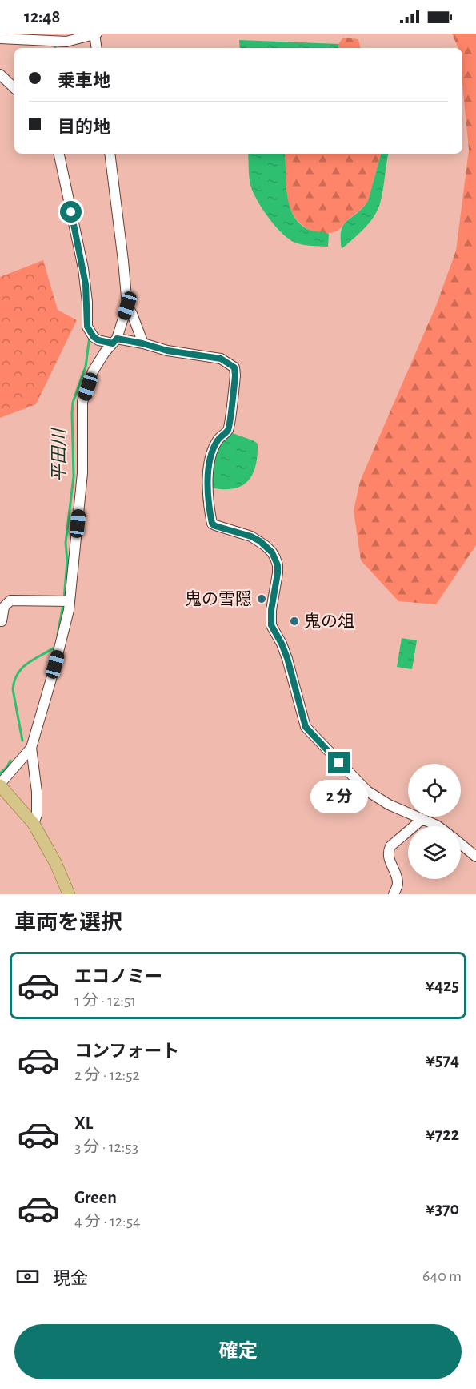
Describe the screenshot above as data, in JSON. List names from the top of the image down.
{
  "water": ["平田川"],
  "places": ["鬼の雪隠", "鬼の俎"],
  "page": {
    "status": "12:48",
    "banner": ["乗車地", "目的地"],
    "bubble": "2 分",
    "heading": "車両を選択",
    "list": [
      {
        "name": "エコノミー",
        "note": "1 分 · 12:51",
        "value": "¥425"
      },
      {
        "name": "コンフォート",
        "note": "2 分 · 12:52",
        "value": "¥574"
      },
      {
        "name": "XL",
        "note": "3 分 · 12:53",
        "value": "¥722"
      },
      {
        "name": "Green",
        "note": "4 分 · 12:54",
        "value": "¥370"
      }
    ],
    "pay": ["現金", "640 m"],
    "buttons": "確定"
  }
}
